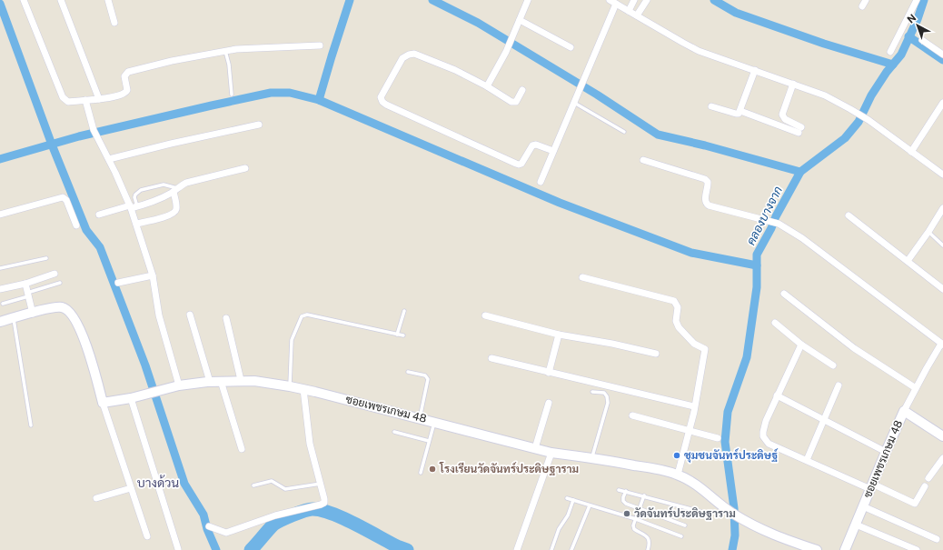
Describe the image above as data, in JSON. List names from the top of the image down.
{
  "streets": {
    "street": ["ซอยเพชรเกษม 48"]
  },
  "districts": ["บางด้วน"],
  "water": ["คลองบางจาก"],
  "places": ["ชุมชนจันทร์ประดิษฐ์", "โรงเรียนวัดจันทร์ประดิษฐาราม", "วัดจันทร์ประดิษฐาราม"],
  "north": "top left"
}
